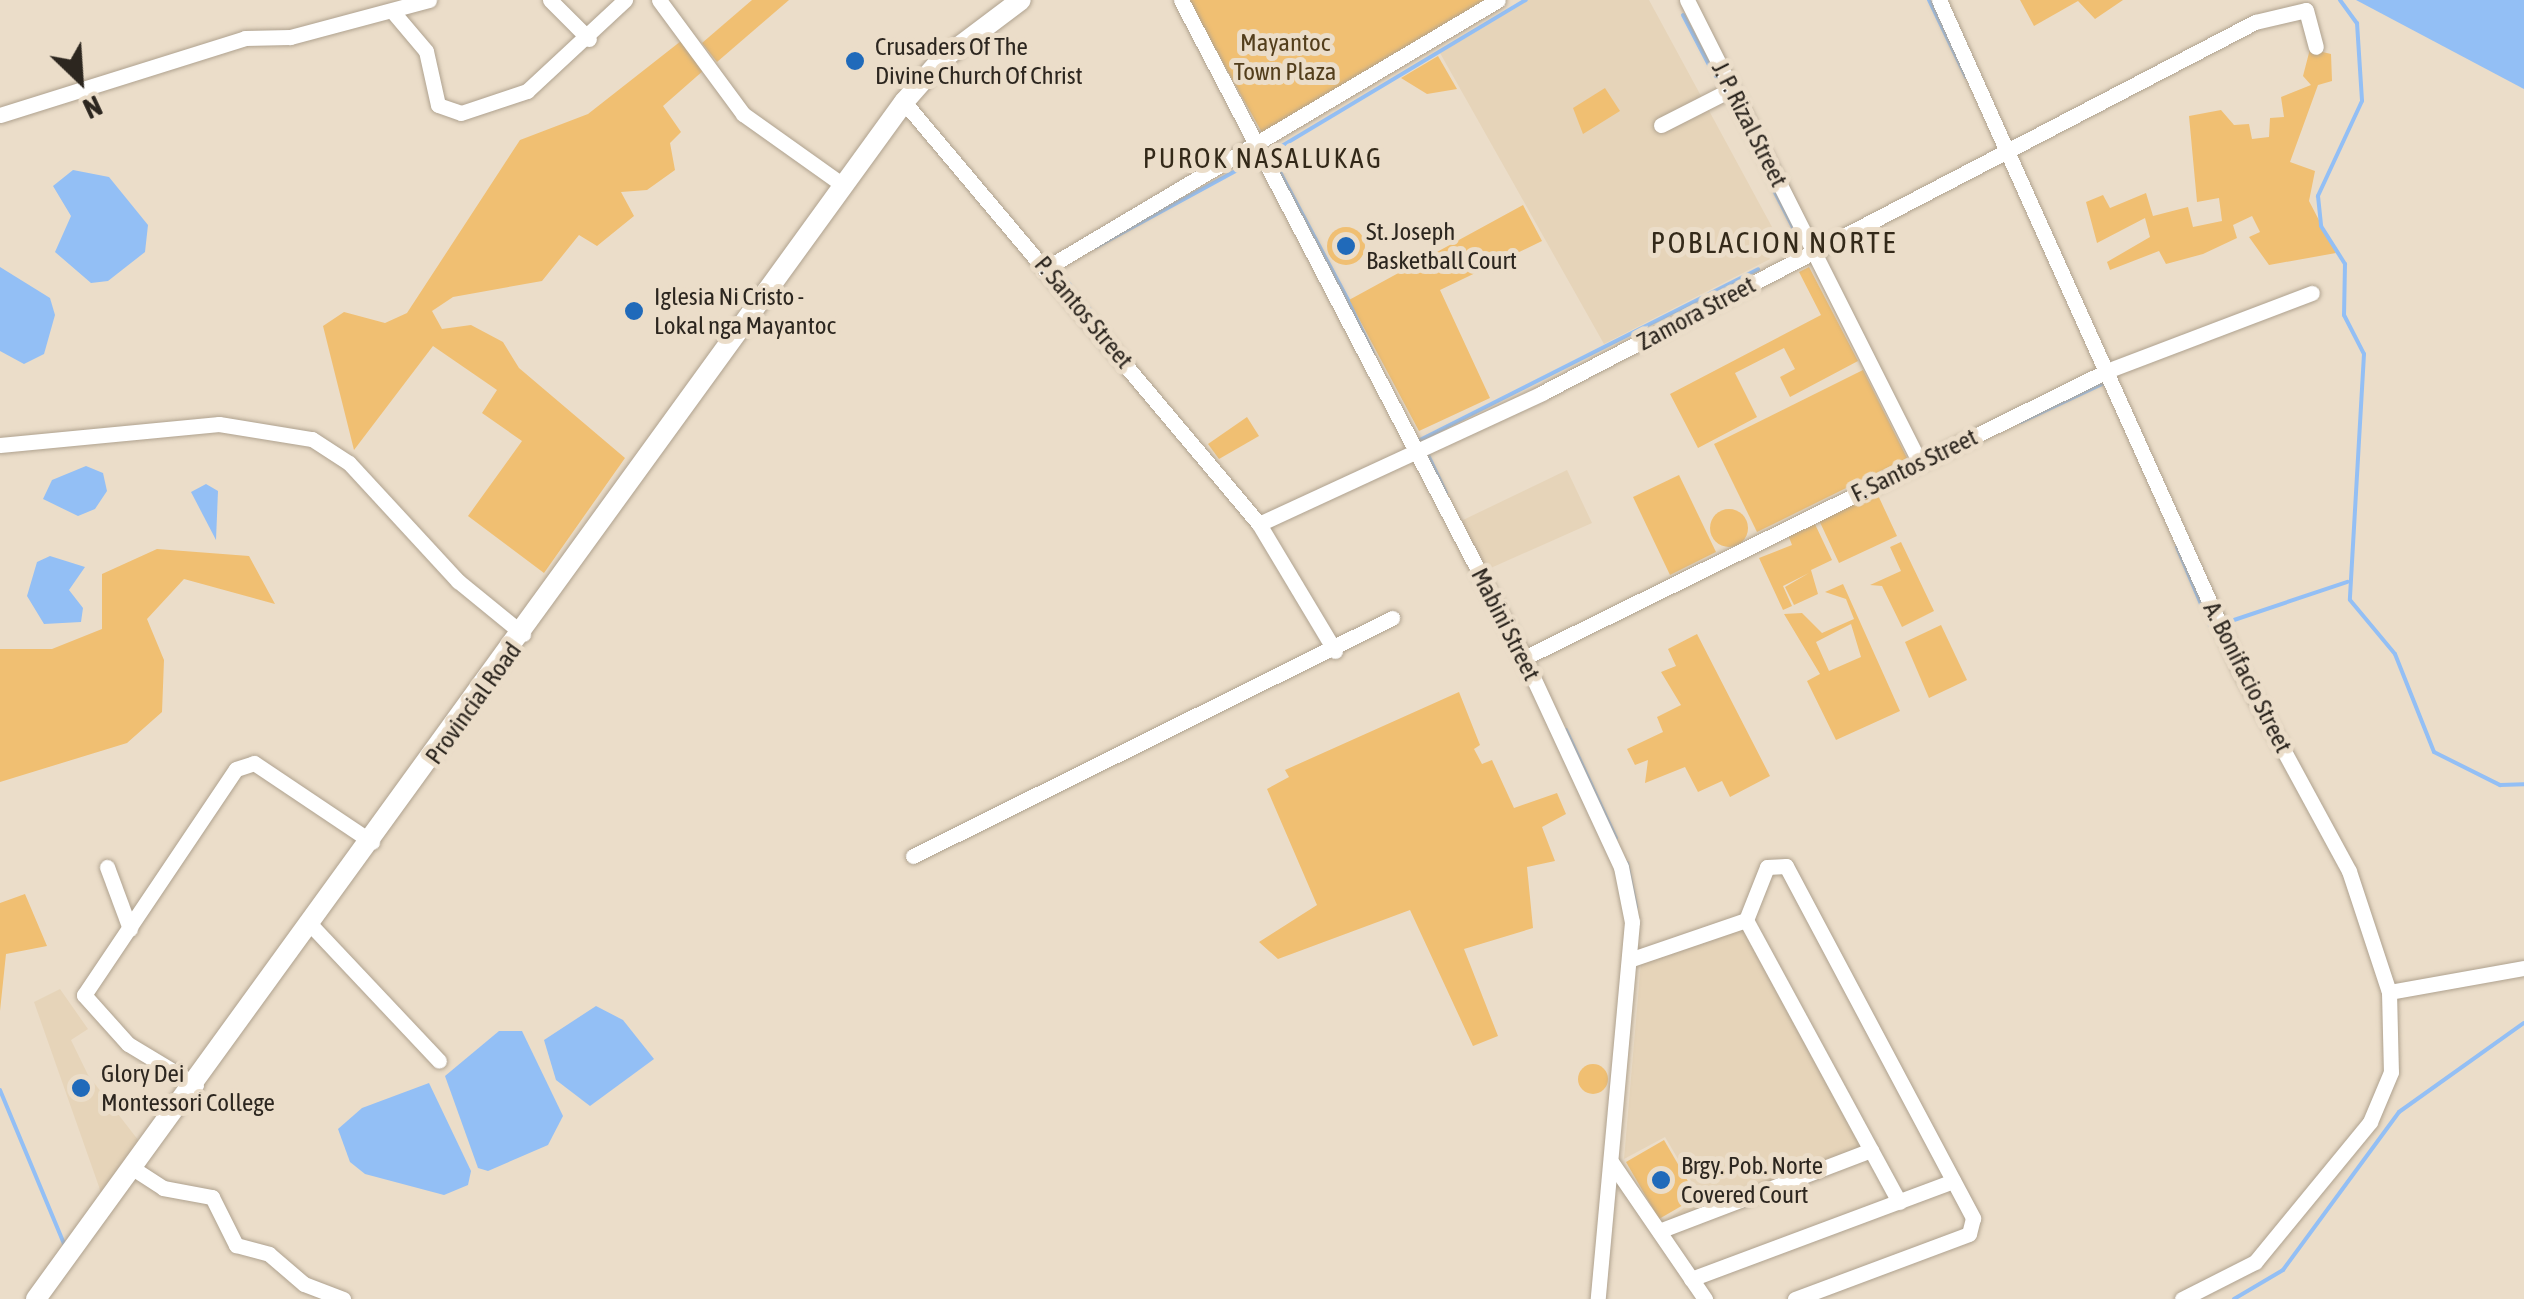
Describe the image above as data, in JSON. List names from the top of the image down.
{
  "streets": {
    "main road": ["Provincial Road"],
    "street": [
      "J. P. Rizal Street",
      "P. Santos Street",
      "Zamora Street",
      "F. Santos Street",
      "Mabini Street",
      "A. Bonifacio Street"
    ]
  },
  "crossings": [
    ["J. P. Rizal Street", "Zamora Street"],
    ["J. P. Rizal Street", "F. Santos Street"],
    ["P. Santos Street", "Zamora Street"],
    ["P. Santos Street", "Provincial Road"],
    ["Zamora Street", "Mabini Street"],
    ["Zamora Street", "A. Bonifacio Street"],
    ["F. Santos Street", "Mabini Street"],
    ["F. Santos Street", "A. Bonifacio Street"]
  ],
  "districts": ["PUROK NASALUKAG", "POBLACION NORTE"],
  "parks": ["Mayantoc Town Plaza"],
  "places": [
    "Crusaders Of The Divine Church Of Christ",
    "St. Joseph Basketball Court",
    "Iglesia Ni Cristo - Lokal nga Mayantoc",
    "Glory Dei Montessori College",
    "Brgy. Pob. Norte Covered Court"
  ],
  "north": "bottom right"
}
